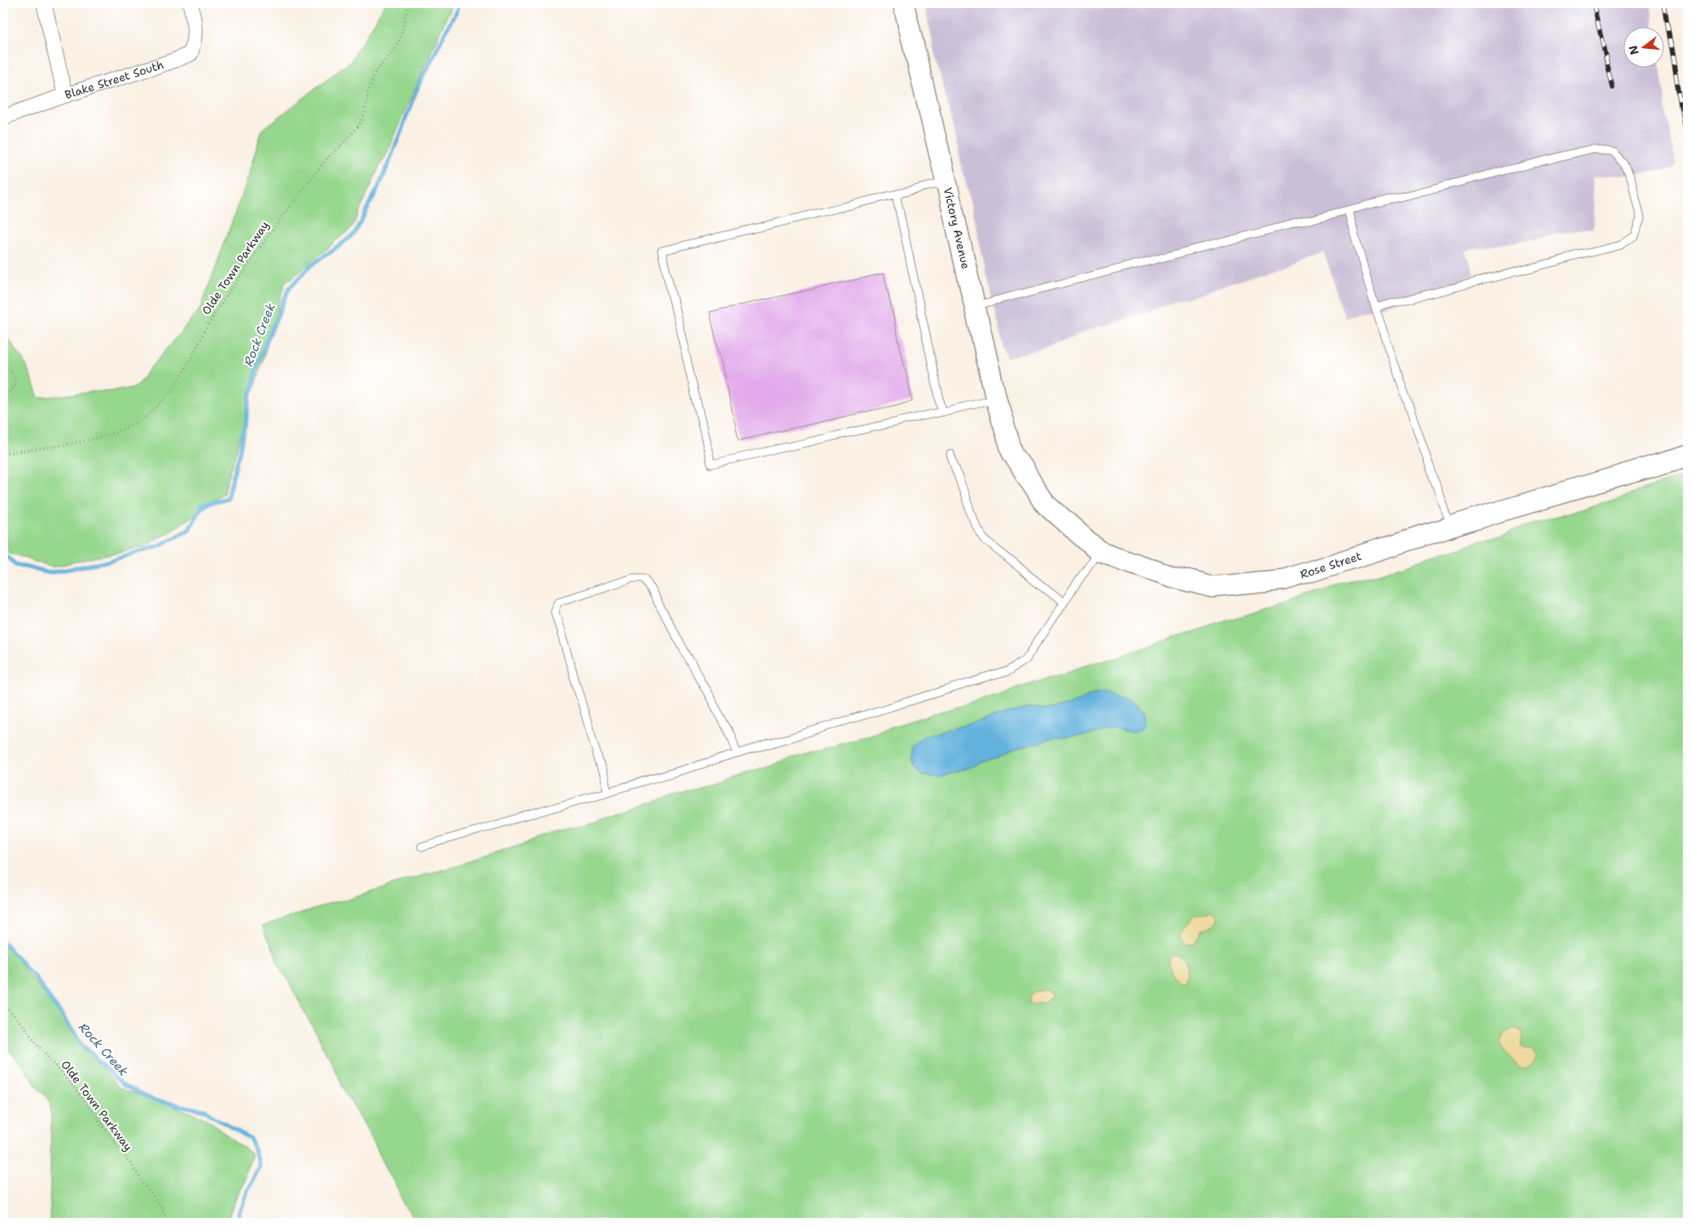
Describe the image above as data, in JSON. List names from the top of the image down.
{
  "streets": {
    "street": ["Blake Street South", "Victory Avenue", "Rose Street"],
    "path": ["Olde Town Parkway"]
  },
  "crossings": [
    ["Victory Avenue", "Rose Street"]
  ],
  "water": ["Rock Creek"],
  "north": "left"
}
